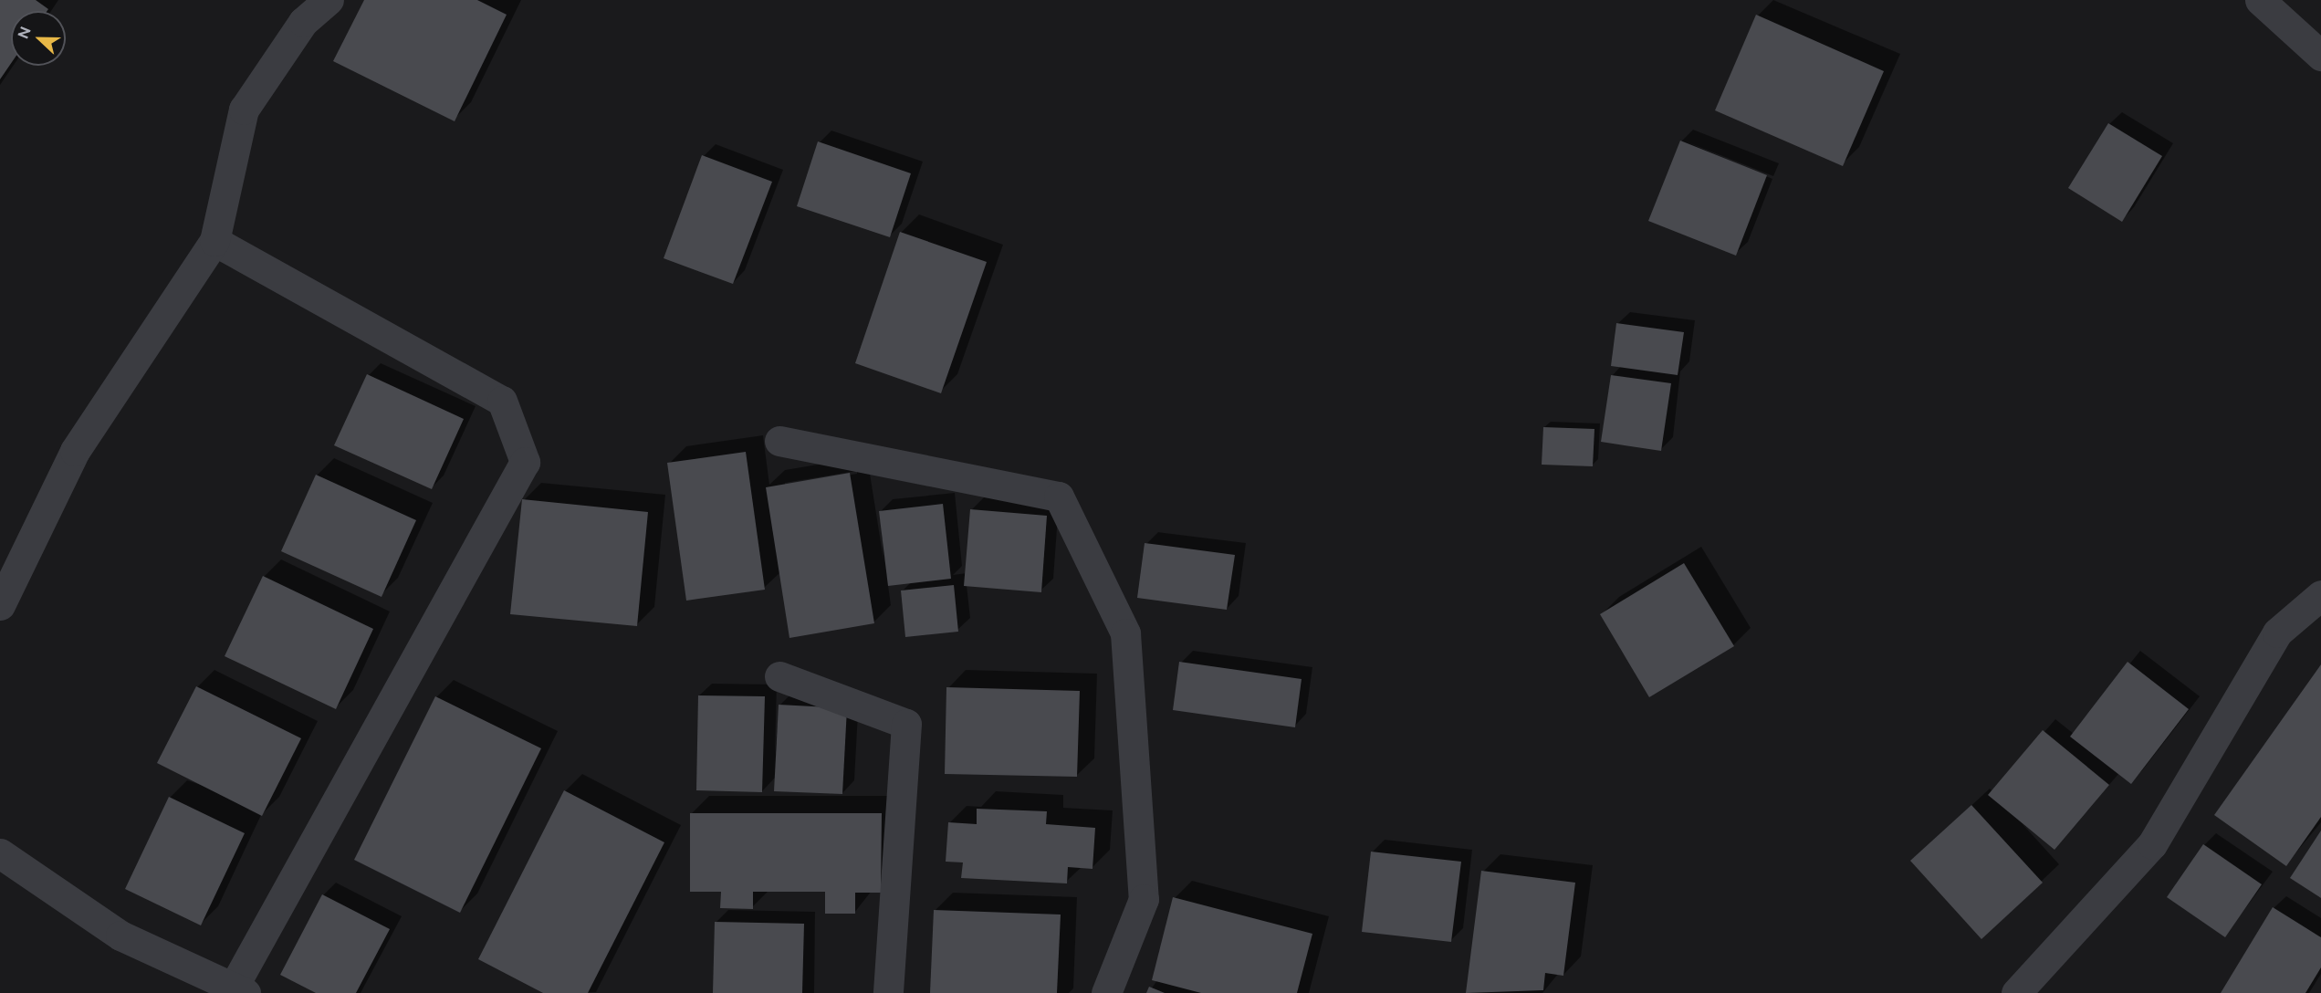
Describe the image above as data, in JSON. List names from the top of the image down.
{
  "north": "left"
}
